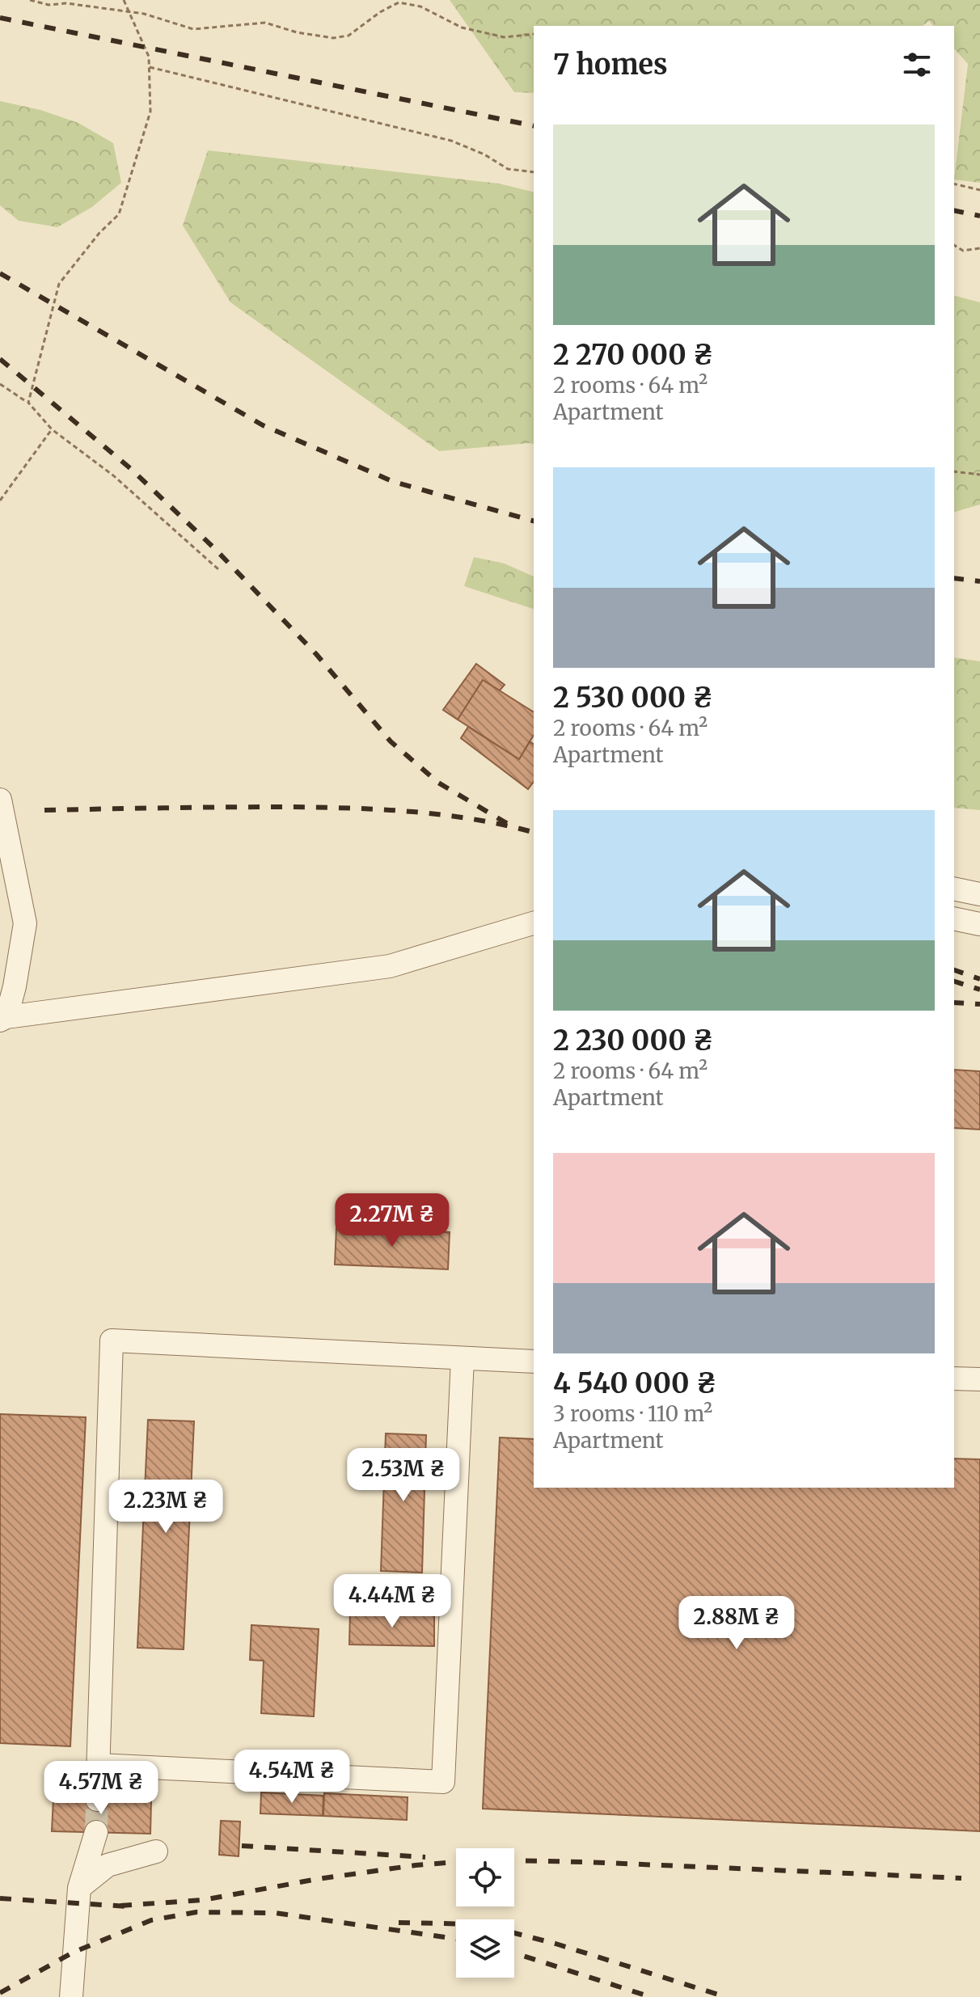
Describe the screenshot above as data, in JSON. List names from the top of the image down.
{
  "page": {
    "heading": "7 homes",
    "list": [
      {
        "name": "2 270 000 ₴",
        "note": "2 rooms · 64 m² · Apartment"
      },
      {
        "name": "2 530 000 ₴",
        "note": "2 rooms · 64 m² · Apartment"
      },
      {
        "name": "2 230 000 ₴",
        "note": "2 rooms · 64 m² · Apartment"
      },
      {
        "name": "4 540 000 ₴",
        "note": "3 rooms · 110 m² · Apartment"
      }
    ],
    "price": [
      "2.27M ₴",
      "2.53M ₴",
      "2.23M ₴",
      "4.44M ₴",
      "2.88M ₴",
      "4.54M ₴",
      "4.57M ₴"
    ]
  }
}
